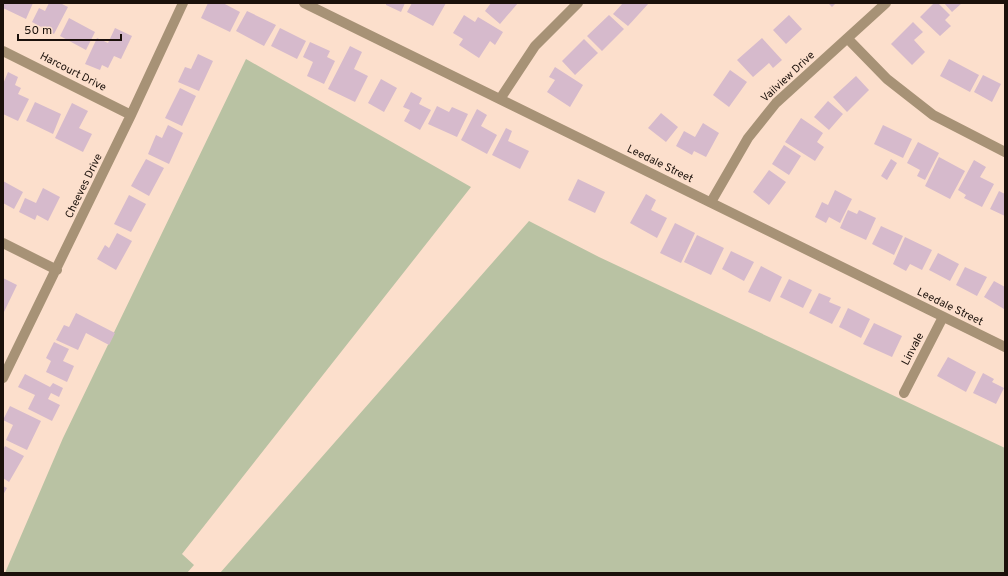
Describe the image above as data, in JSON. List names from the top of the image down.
{
  "streets": {
    "street": [
      "Harcourt Drive",
      "Vailview Drive",
      "Leedale Street",
      "Cheeves Drive",
      "Linvale"
    ]
  },
  "crossings": [
    ["Harcourt Drive", "Cheeves Drive"],
    ["Vailview Drive", "Leedale Street"],
    ["Leedale Street", "Linvale"]
  ],
  "scale_bar": "50 m"
}
